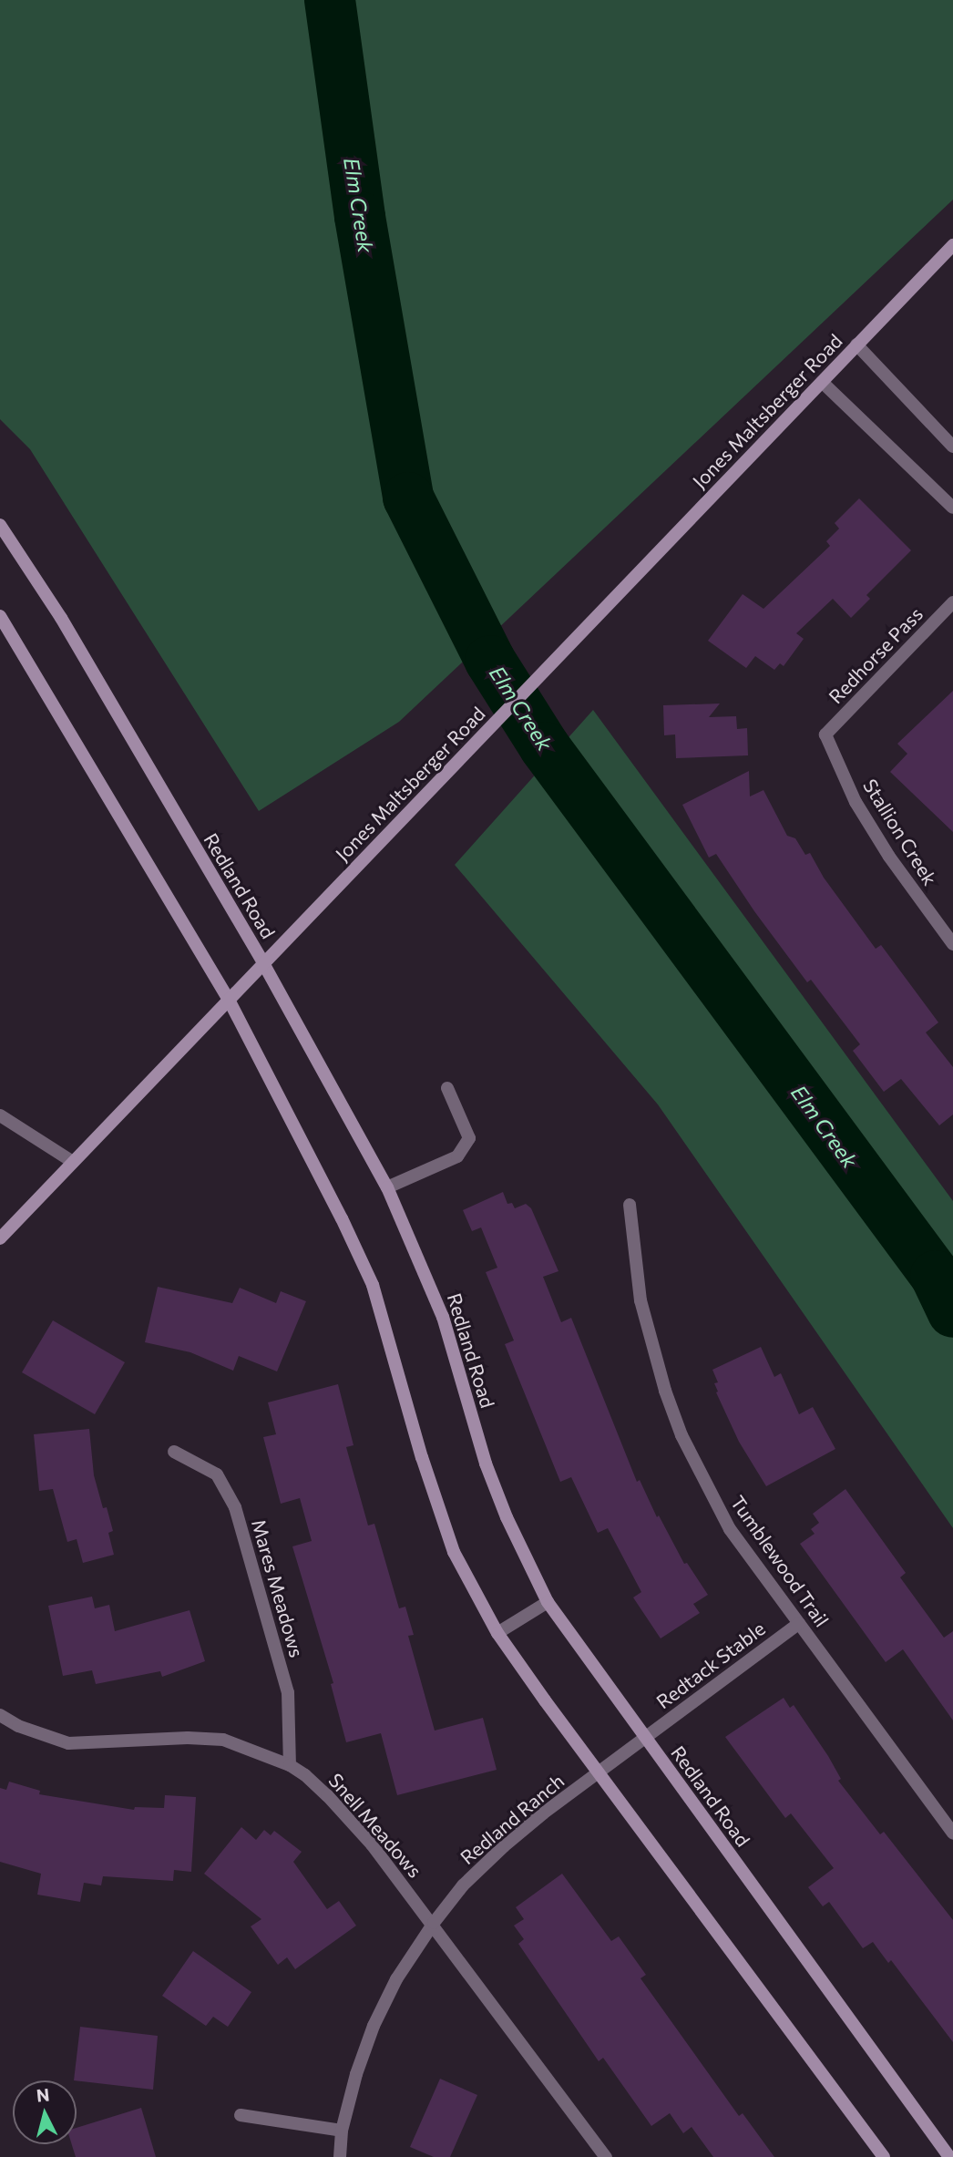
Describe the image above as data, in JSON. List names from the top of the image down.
{
  "streets": {
    "main road": ["Jones Maltsberger Road", "Redland Road"],
    "street": [
      "Redhorse Pass",
      "Stallion Creek",
      "Tumblewood Trail",
      "Mares Meadows",
      "Redtack Stable",
      "Redland Ranch",
      "Snell Meadows"
    ]
  },
  "crossings": [
    ["Jones Maltsberger Road", "Redland Road"],
    ["Redhorse Pass", "Stallion Creek"],
    ["Redland Road", "Redtack Stable"],
    ["Redland Road", "Redland Ranch"],
    ["Tumblewood Trail", "Redtack Stable"],
    ["Mares Meadows", "Snell Meadows"],
    ["Redtack Stable", "Redland Ranch"],
    ["Redland Ranch", "Snell Meadows"]
  ],
  "water": ["Elm Creek"],
  "north": "top"
}
